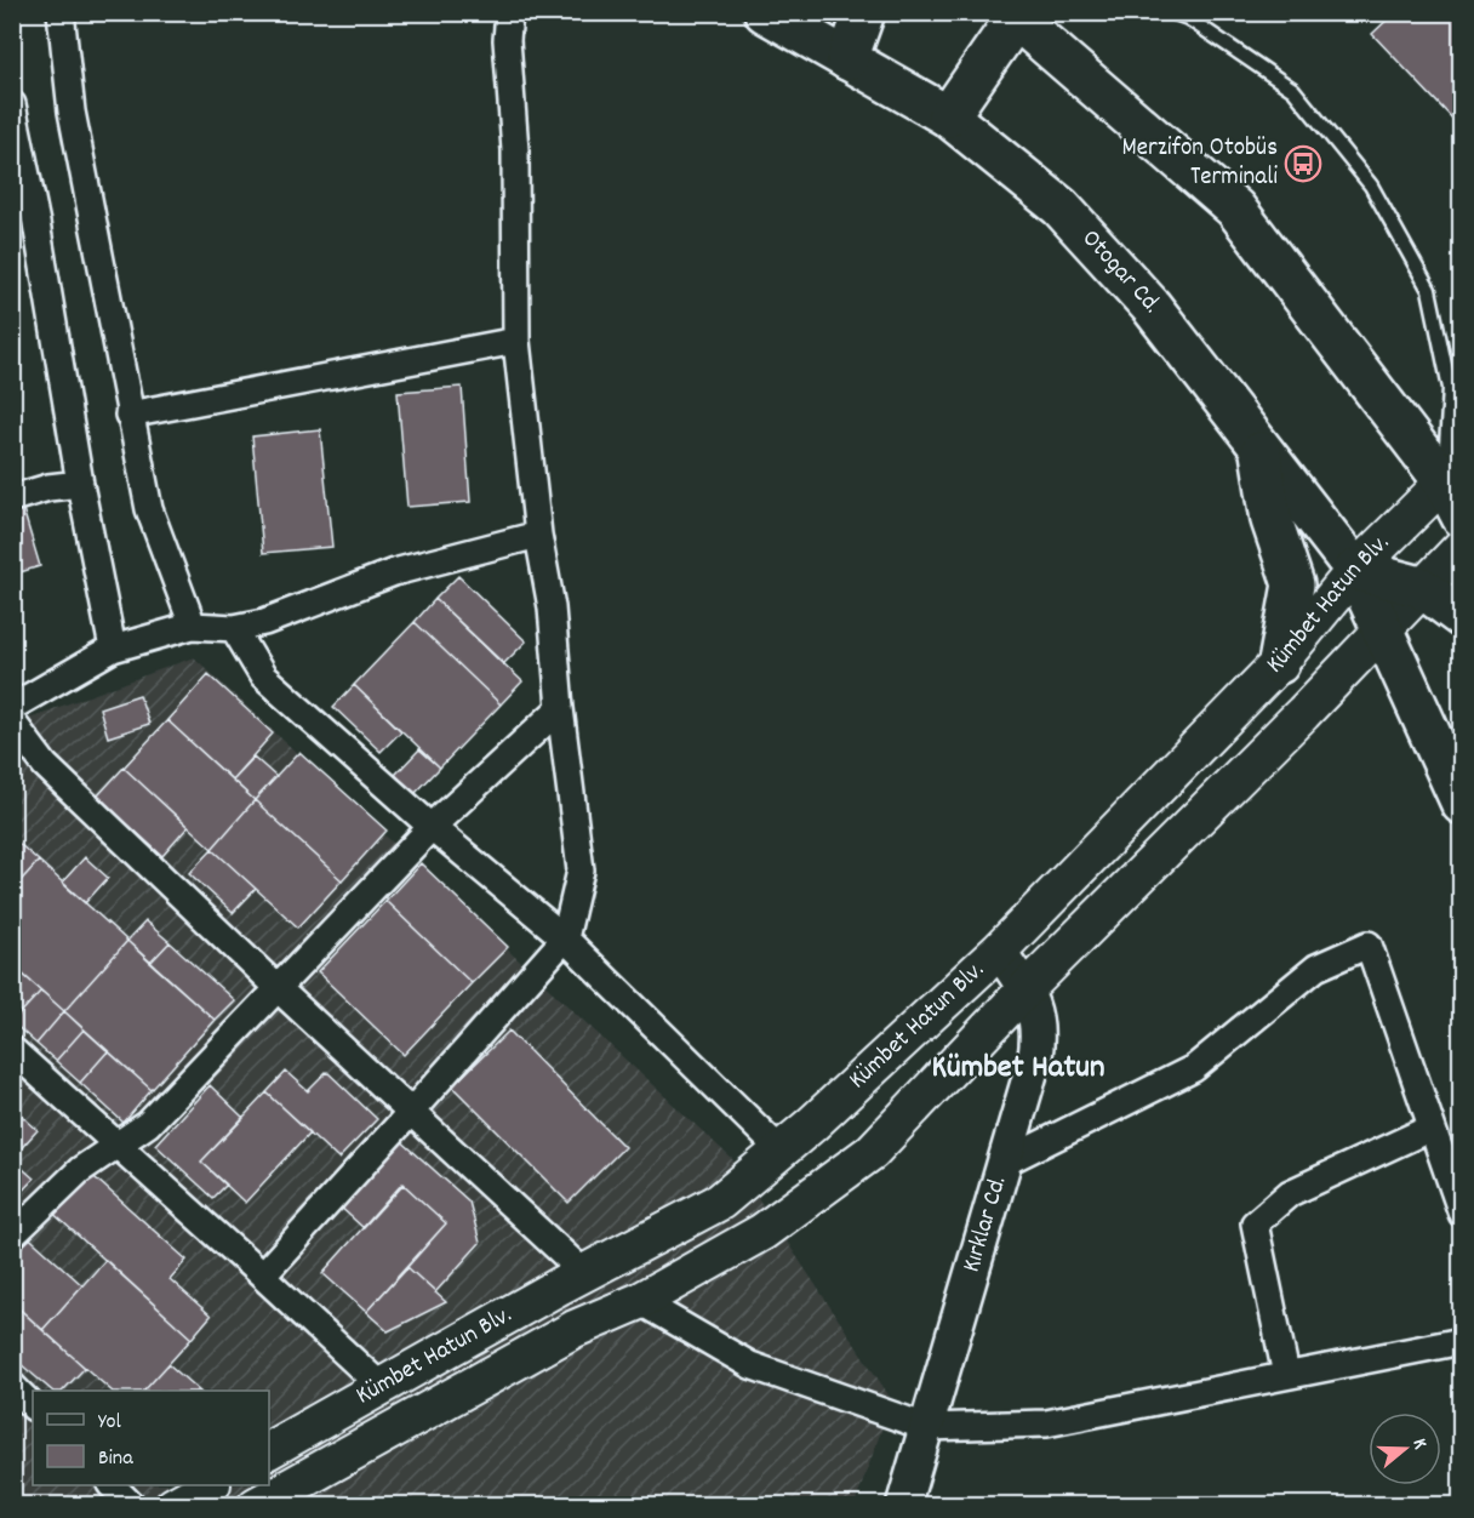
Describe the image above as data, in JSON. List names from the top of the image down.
{
  "streets": {
    "main road": ["Otogar Cd.", "Kümbet Hatun Blv."],
    "street": ["Kırklar Cd."]
  },
  "crossings": [
    ["Otogar Cd.", "Kümbet Hatun Blv."],
    ["Kümbet Hatun Blv.", "Kırklar Cd."]
  ],
  "districts": ["Kümbet Hatun"],
  "places": {
    "bus stop": ["Merzifon Otobüs Terminali"]
  },
  "legend": ["Yol", "Bina"],
  "north": "right"
}
